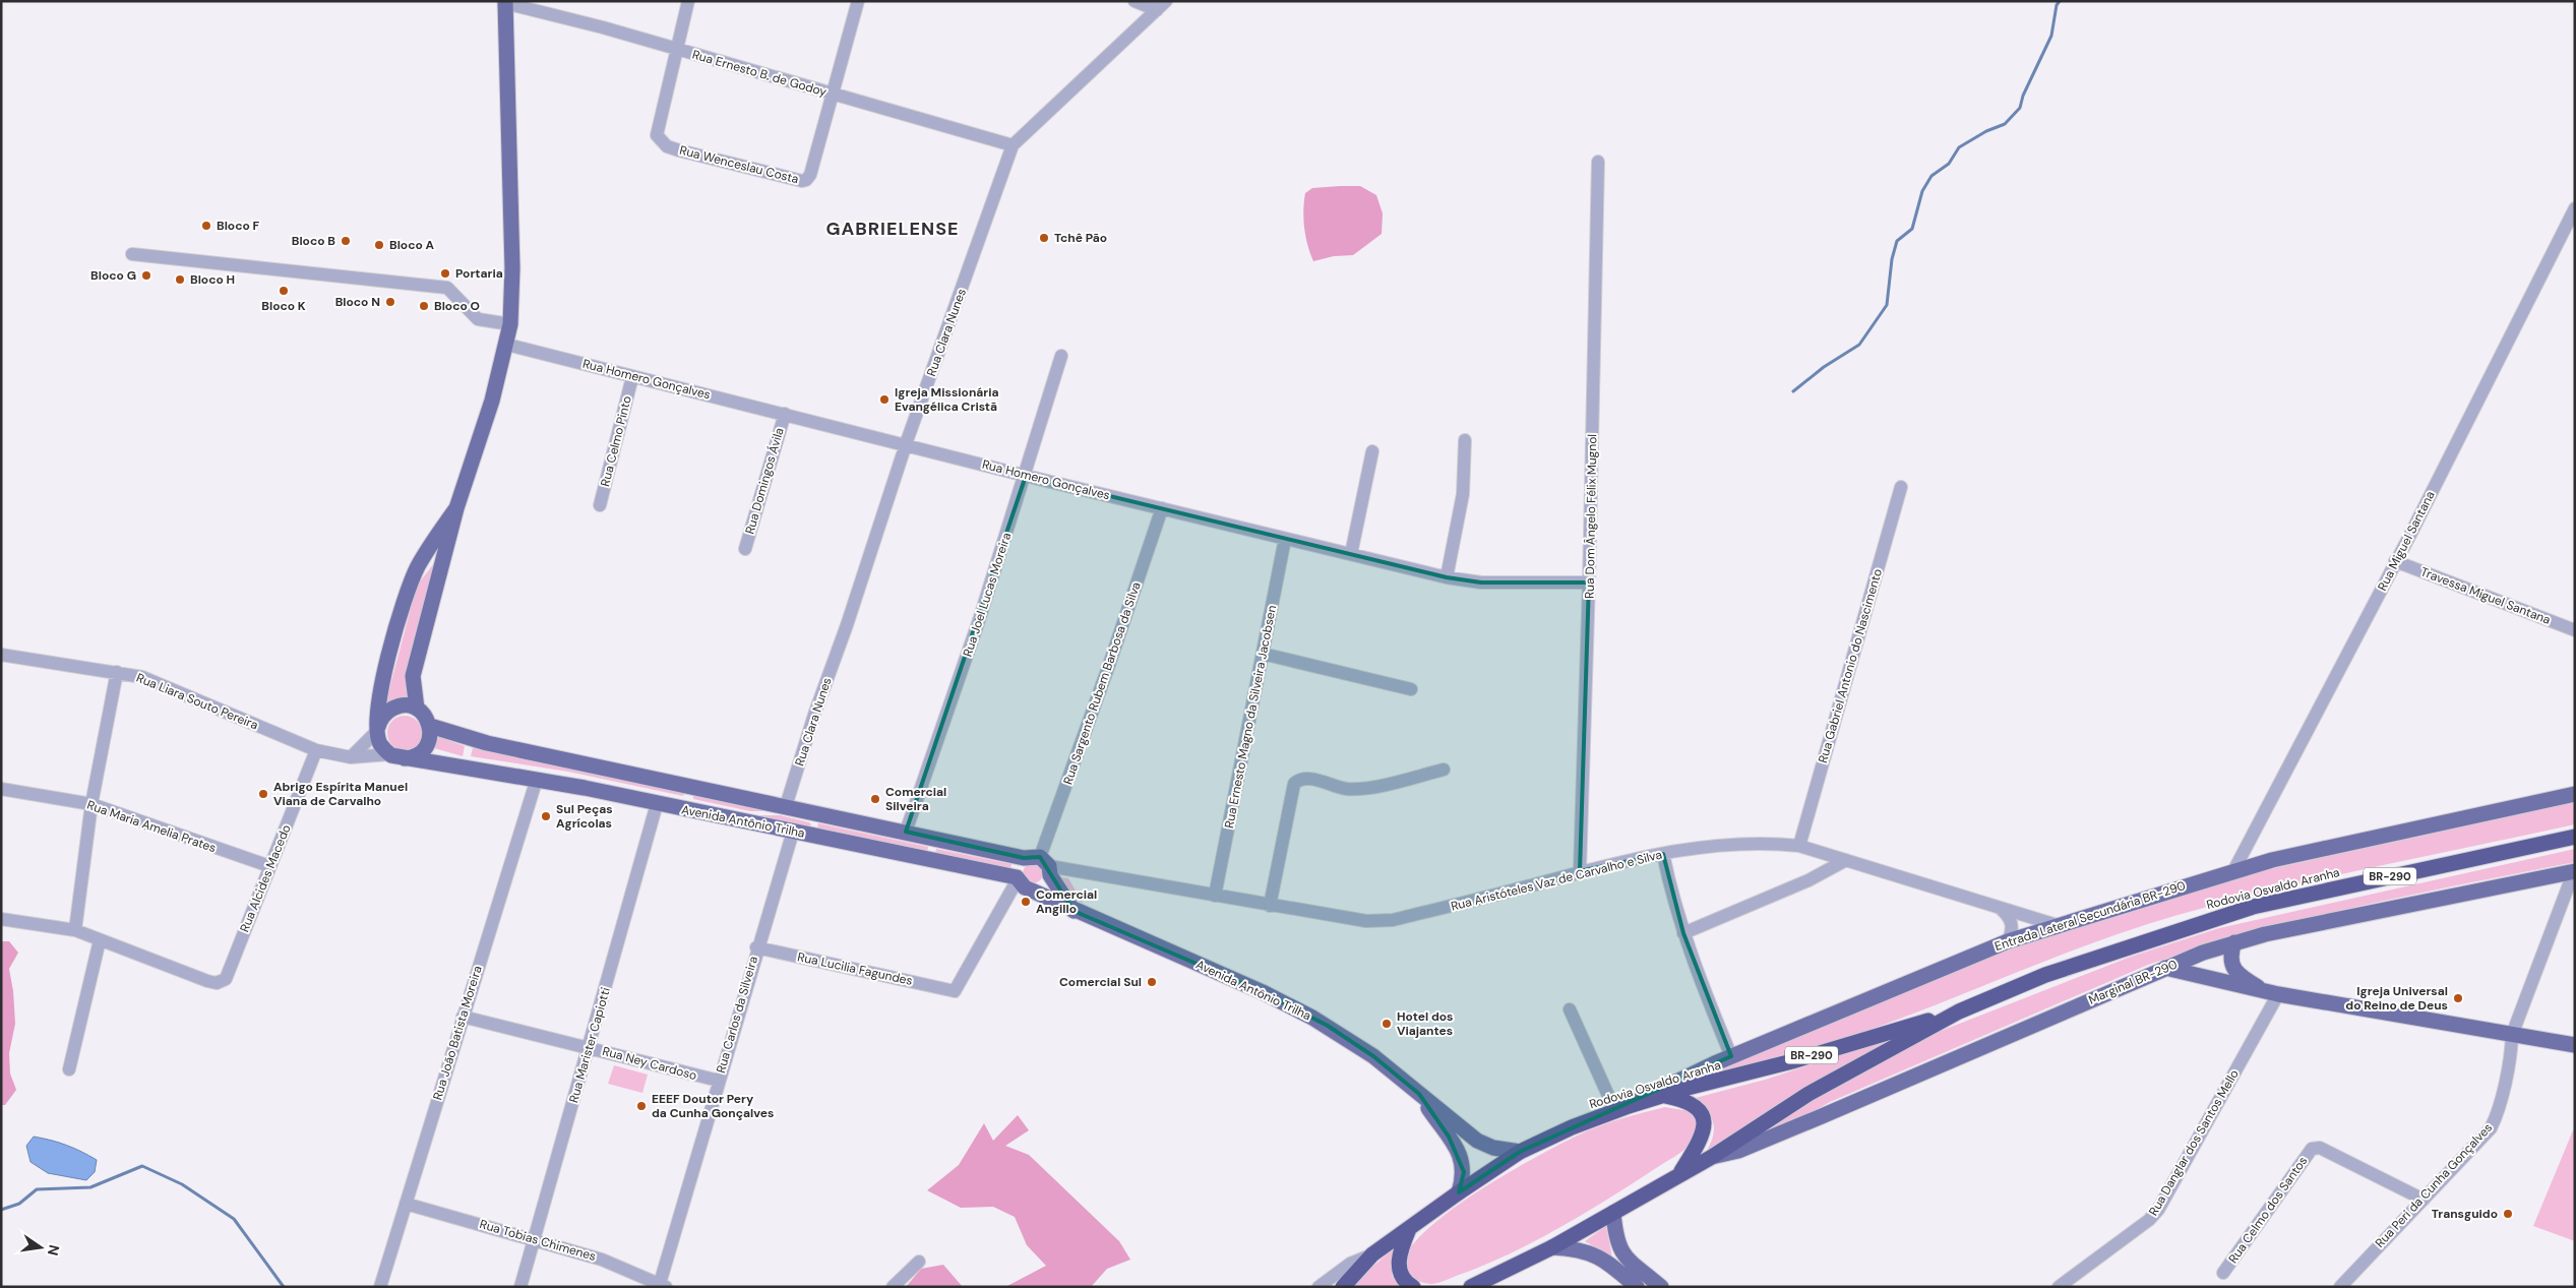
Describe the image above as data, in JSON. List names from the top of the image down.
{
  "streets": {
    "highway": ["BR-290", "Rodovia Osvaldo Aranha"],
    "main road": ["Avenida Antônio Trilha", "Entrada Lateral Secundária BR-290", "Marginal BR-290"],
    "street": [
      "Rua Ernesto B. de Godoy",
      "Rua Wenceslau Costa",
      "Rua Clara Nunes",
      "Rua Homero Gonçalves",
      "Rua Celmo Pinto",
      "Rua Domingos Ávila",
      "Rua Dom Ângelo Félix Mugnol",
      "Rua Miguel Santana",
      "Rua Joel Lucas Moreira",
      "Travessa Miguel Santana",
      "Rua Gabriel Antonio do Nascimento",
      "Rua Sargento Rubem Barbosa da Silva",
      "Rua Liara Souto Pereira",
      "Rua Ernesto Magno da Silveira Jacobsen",
      "Rua Maria Amelia Prates",
      "Rua Alcides Macedo",
      "Rua Aristóteles Vaz de Carvalho e Silva",
      "Rua Lucilia Fagundes",
      "Rua Carlos da Silveira",
      "Rua João Batista Moreira",
      "Rua Marister Capiotti",
      "Rua Ney Cardoso",
      "Rua Danglar dos Santos Mello",
      "Rua Peri da Cunha Gonçalves",
      "Rua Celmo dos Santos",
      "Rua Tobias Chimenes"
    ]
  },
  "crossings": [
    ["Rua Ernesto B. de Godoy", "Rua Wenceslau Costa"],
    ["Rua Ernesto B. de Godoy", "Rua Clara Nunes"],
    ["Rua Clara Nunes", "Rua Homero Gonçalves"],
    ["Rua Clara Nunes", "Avenida Antônio Trilha"],
    ["Rua Homero Gonçalves", "Rua Celmo Pinto"],
    ["Rua Homero Gonçalves", "Rua Domingos Ávila"],
    ["Rua Homero Gonçalves", "Rua Dom Ângelo Félix Mugnol"],
    ["Rua Homero Gonçalves", "Rua Joel Lucas Moreira"],
    ["Rua Homero Gonçalves", "Rua Sargento Rubem Barbosa da Silva"],
    ["Rua Homero Gonçalves", "Rua Ernesto Magno da Silveira Jacobsen"],
    ["Rua Dom Ângelo Félix Mugnol", "Rua Aristóteles Vaz de Carvalho e Silva"],
    ["Rua Miguel Santana", "Travessa Miguel Santana"],
    ["Rua Miguel Santana", "Entrada Lateral Secundária BR-290"],
    ["Rua Joel Lucas Moreira", "Avenida Antônio Trilha"],
    ["Rua Gabriel Antonio do Nascimento", "Rua Aristóteles Vaz de Carvalho e Silva"],
    ["Rua Sargento Rubem Barbosa da Silva", "Avenida Antônio Trilha"],
    ["Rua Sargento Rubem Barbosa da Silva", "Rua Aristóteles Vaz de Carvalho e Silva"],
    ["Rua Sargento Rubem Barbosa da Silva", "Rua Lucilia Fagundes"],
    ["Rua Liara Souto Pereira", "Avenida Antônio Trilha"],
    ["Rua Liara Souto Pereira", "Rua Alcides Macedo"],
    ["Rua Ernesto Magno da Silveira Jacobsen", "Rua Aristóteles Vaz de Carvalho e Silva"],
    ["Avenida Antônio Trilha", "Rua Aristóteles Vaz de Carvalho e Silva"],
    ["Avenida Antônio Trilha", "Rodovia Osvaldo Aranha"],
    ["Avenida Antônio Trilha", "Rua Lucilia Fagundes"],
    ["Avenida Antônio Trilha", "Rua Carlos da Silveira"],
    ["Avenida Antônio Trilha", "Rua João Batista Moreira"],
    ["Avenida Antônio Trilha", "Rua Marister Capiotti"],
    ["Rua Maria Amelia Prates", "Rua Alcides Macedo"],
    ["BR-290", "Rodovia Osvaldo Aranha"],
    ["Rua Aristóteles Vaz de Carvalho e Silva", "Entrada Lateral Secundária BR-290"],
    ["Rua Aristóteles Vaz de Carvalho e Silva", "Rua Lucilia Fagundes"],
    ["Rodovia Osvaldo Aranha", "Entrada Lateral Secundária BR-290"],
    ["Rodovia Osvaldo Aranha", "Marginal BR-290"],
    ["Rua Lucilia Fagundes", "Rua Carlos da Silveira"],
    ["Marginal BR-290", "Rua Peri da Cunha Gonçalves"],
    ["Rua Carlos da Silveira", "Rua Ney Cardoso"],
    ["Rua Carlos da Silveira", "Rua Tobias Chimenes"],
    ["Rua João Batista Moreira", "Rua Ney Cardoso"],
    ["Rua João Batista Moreira", "Rua Tobias Chimenes"],
    ["Rua Marister Capiotti", "Rua Ney Cardoso"],
    ["Rua Marister Capiotti", "Rua Tobias Chimenes"],
    ["Rua Peri da Cunha Gonçalves", "Rua Celmo dos Santos"]
  ],
  "districts": ["GABRIELENSE"],
  "places": [
    "Bloco F",
    "Tchê Pão",
    "Bloco B",
    "Bloco A",
    "Portaria",
    "Bloco G",
    "Bloco H",
    "Bloco K",
    "Bloco N",
    "Bloco O",
    "Igreja Missionária Evangélica Cristã",
    "Abrigo Espírita Manuel Viana de Carvalho",
    "Comercial Silveira",
    "Sul Peças Agrícolas",
    "Comercial Angillo",
    "Comercial Sul",
    "Igreja Universal do Reino de Deus",
    "Hotel dos Viajantes",
    "EEEF Doutor Pery da Cunha Gonçalves",
    "Transguido"
  ],
  "north": "right"
}
